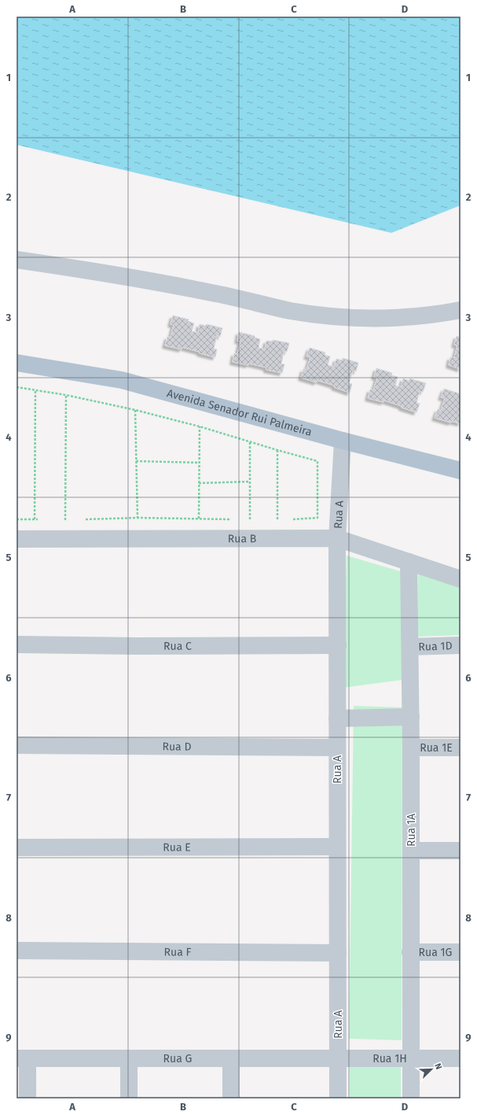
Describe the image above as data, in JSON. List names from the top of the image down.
{
  "streets": {
    "main road": ["Avenida Senador Rui Palmeira"],
    "street": [
      "Rua A",
      "Rua B",
      "Rua C",
      "Rua 1D",
      "Rua D",
      "Rua 1E",
      "Rua 1A",
      "Rua E",
      "Rua F",
      "Rua 1G",
      "Rua 1H",
      "Rua G"
    ]
  },
  "crossings": [
    ["Avenida Senador Rui Palmeira", "Rua A"],
    ["Rua A", "Rua B"],
    ["Rua A", "Rua C"],
    ["Rua A", "Rua D"],
    ["Rua A", "Rua E"],
    ["Rua A", "Rua F"],
    ["Rua A", "Rua 1H"],
    ["Rua A", "Rua G"],
    ["Rua B", "Rua 1A"],
    ["Rua 1D", "Rua 1A"],
    ["Rua 1E", "Rua 1A"],
    ["Rua 1A", "Rua 1G"],
    ["Rua 1A", "Rua 1H"],
    ["Rua 1H", "Rua G"]
  ],
  "north": "top right",
  "grid": {
    "columns": [
      "A",
      "B",
      "C",
      "D"
    ],
    "rows": [
      "1",
      "2",
      "3",
      "4",
      "5",
      "6",
      "7",
      "8",
      "9"
    ]
  }
}
